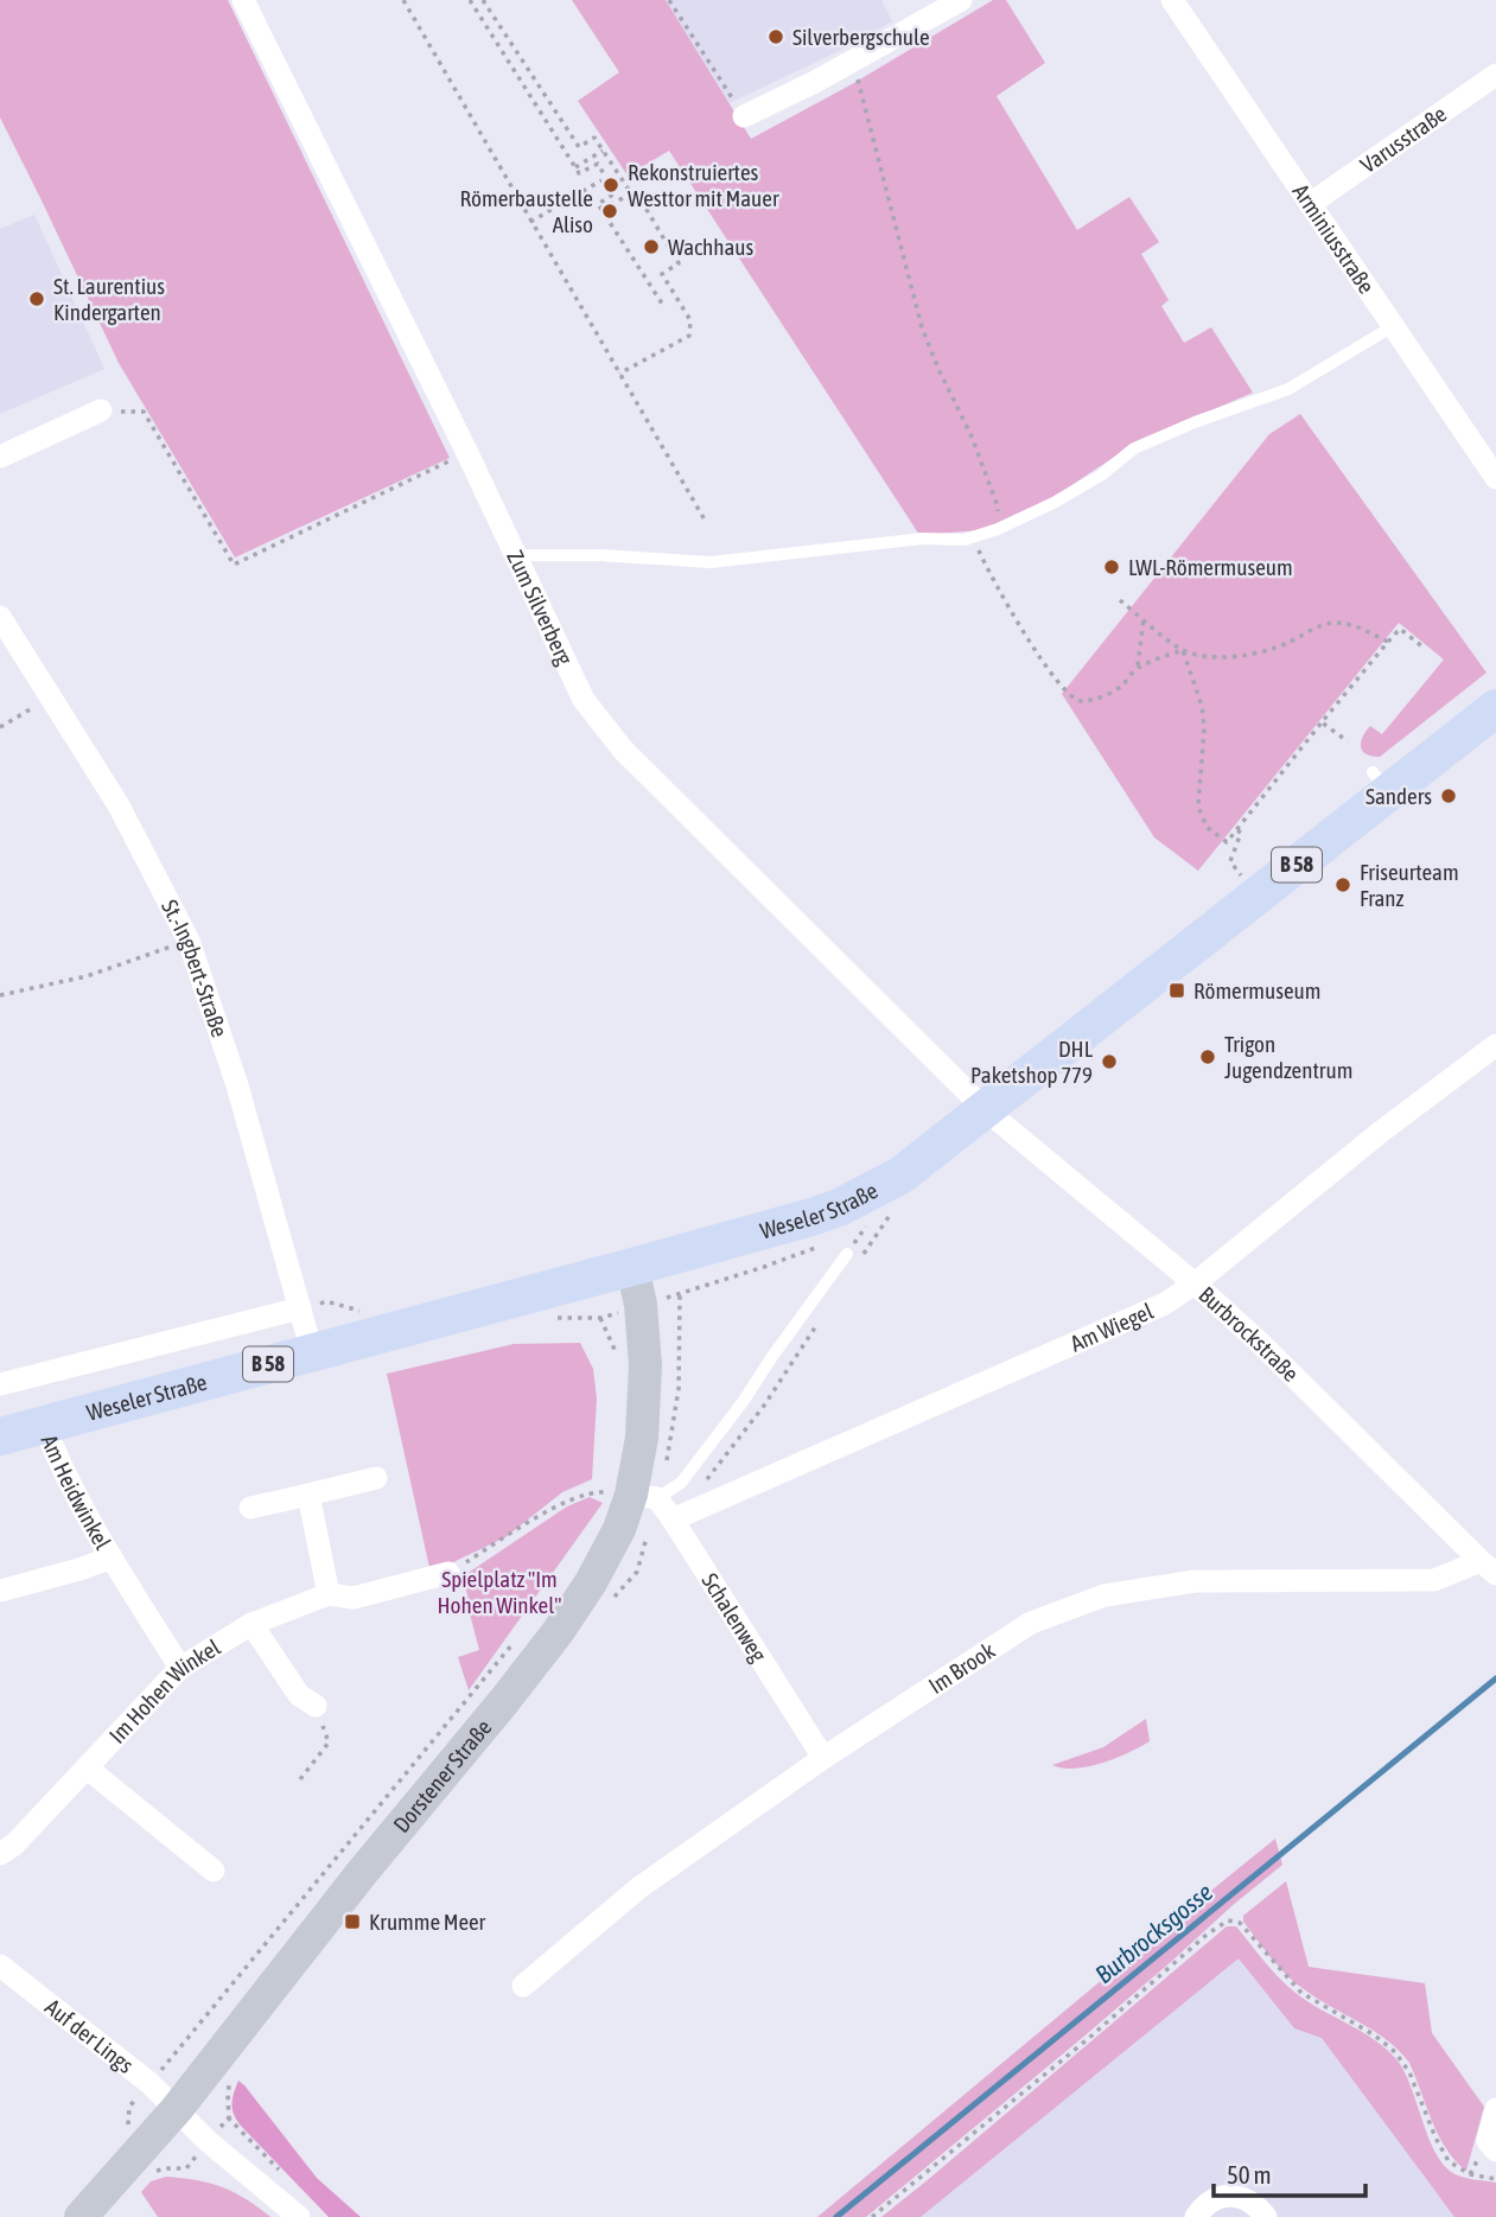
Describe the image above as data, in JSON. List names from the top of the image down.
{
  "streets": {
    "main road": ["B 58", "Weseler Straße", "Dorstener Straße"],
    "street": [
      "Varusstraße",
      "Arminiusstraße",
      "Zum Silverberg",
      "St.-Ingbert-Straße",
      "Am Wiegel",
      "Burbrockstraße",
      "Am Heidwinkel",
      "Schalenweg",
      "Im Brook",
      "Im Hohen Winkel",
      "Auf der Lings"
    ]
  },
  "crossings": [
    ["Varusstraße", "Arminiusstraße"],
    ["Zum Silverberg", "Weseler Straße"],
    ["Zum Silverberg", "Burbrockstraße"],
    ["St.-Ingbert-Straße", "Weseler Straße"],
    ["Weseler Straße", "Burbrockstraße"],
    ["Weseler Straße", "Am Heidwinkel"],
    ["Weseler Straße", "Dorstener Straße"],
    ["Am Wiegel", "Burbrockstraße"],
    ["Am Wiegel", "Schalenweg"],
    ["Burbrockstraße", "Im Brook"],
    ["Am Heidwinkel", "Im Hohen Winkel"],
    ["Schalenweg", "Im Brook"],
    ["Schalenweg", "Dorstener Straße"],
    ["Dorstener Straße", "Auf der Lings"]
  ],
  "water": ["Burbrocksgosse"],
  "parks": ["Spielplatz \"Im Hohen Winkel\""],
  "places": {
    "other": [
      "Silverbergschule",
      "Rekonstruiertes Westtor mit Mauer",
      "Römerbaustelle Aliso",
      "Wachhaus",
      "St. Laurentius Kindergarten",
      "LWL-Römermuseum",
      "Sanders",
      "Friseurteam Franz",
      "Trigon Jugendzentrum",
      "DHL Paketshop 779"
    ],
    "transit": ["Römermuseum", "Krumme Meer"]
  },
  "scale_bar": "50 m"
}
